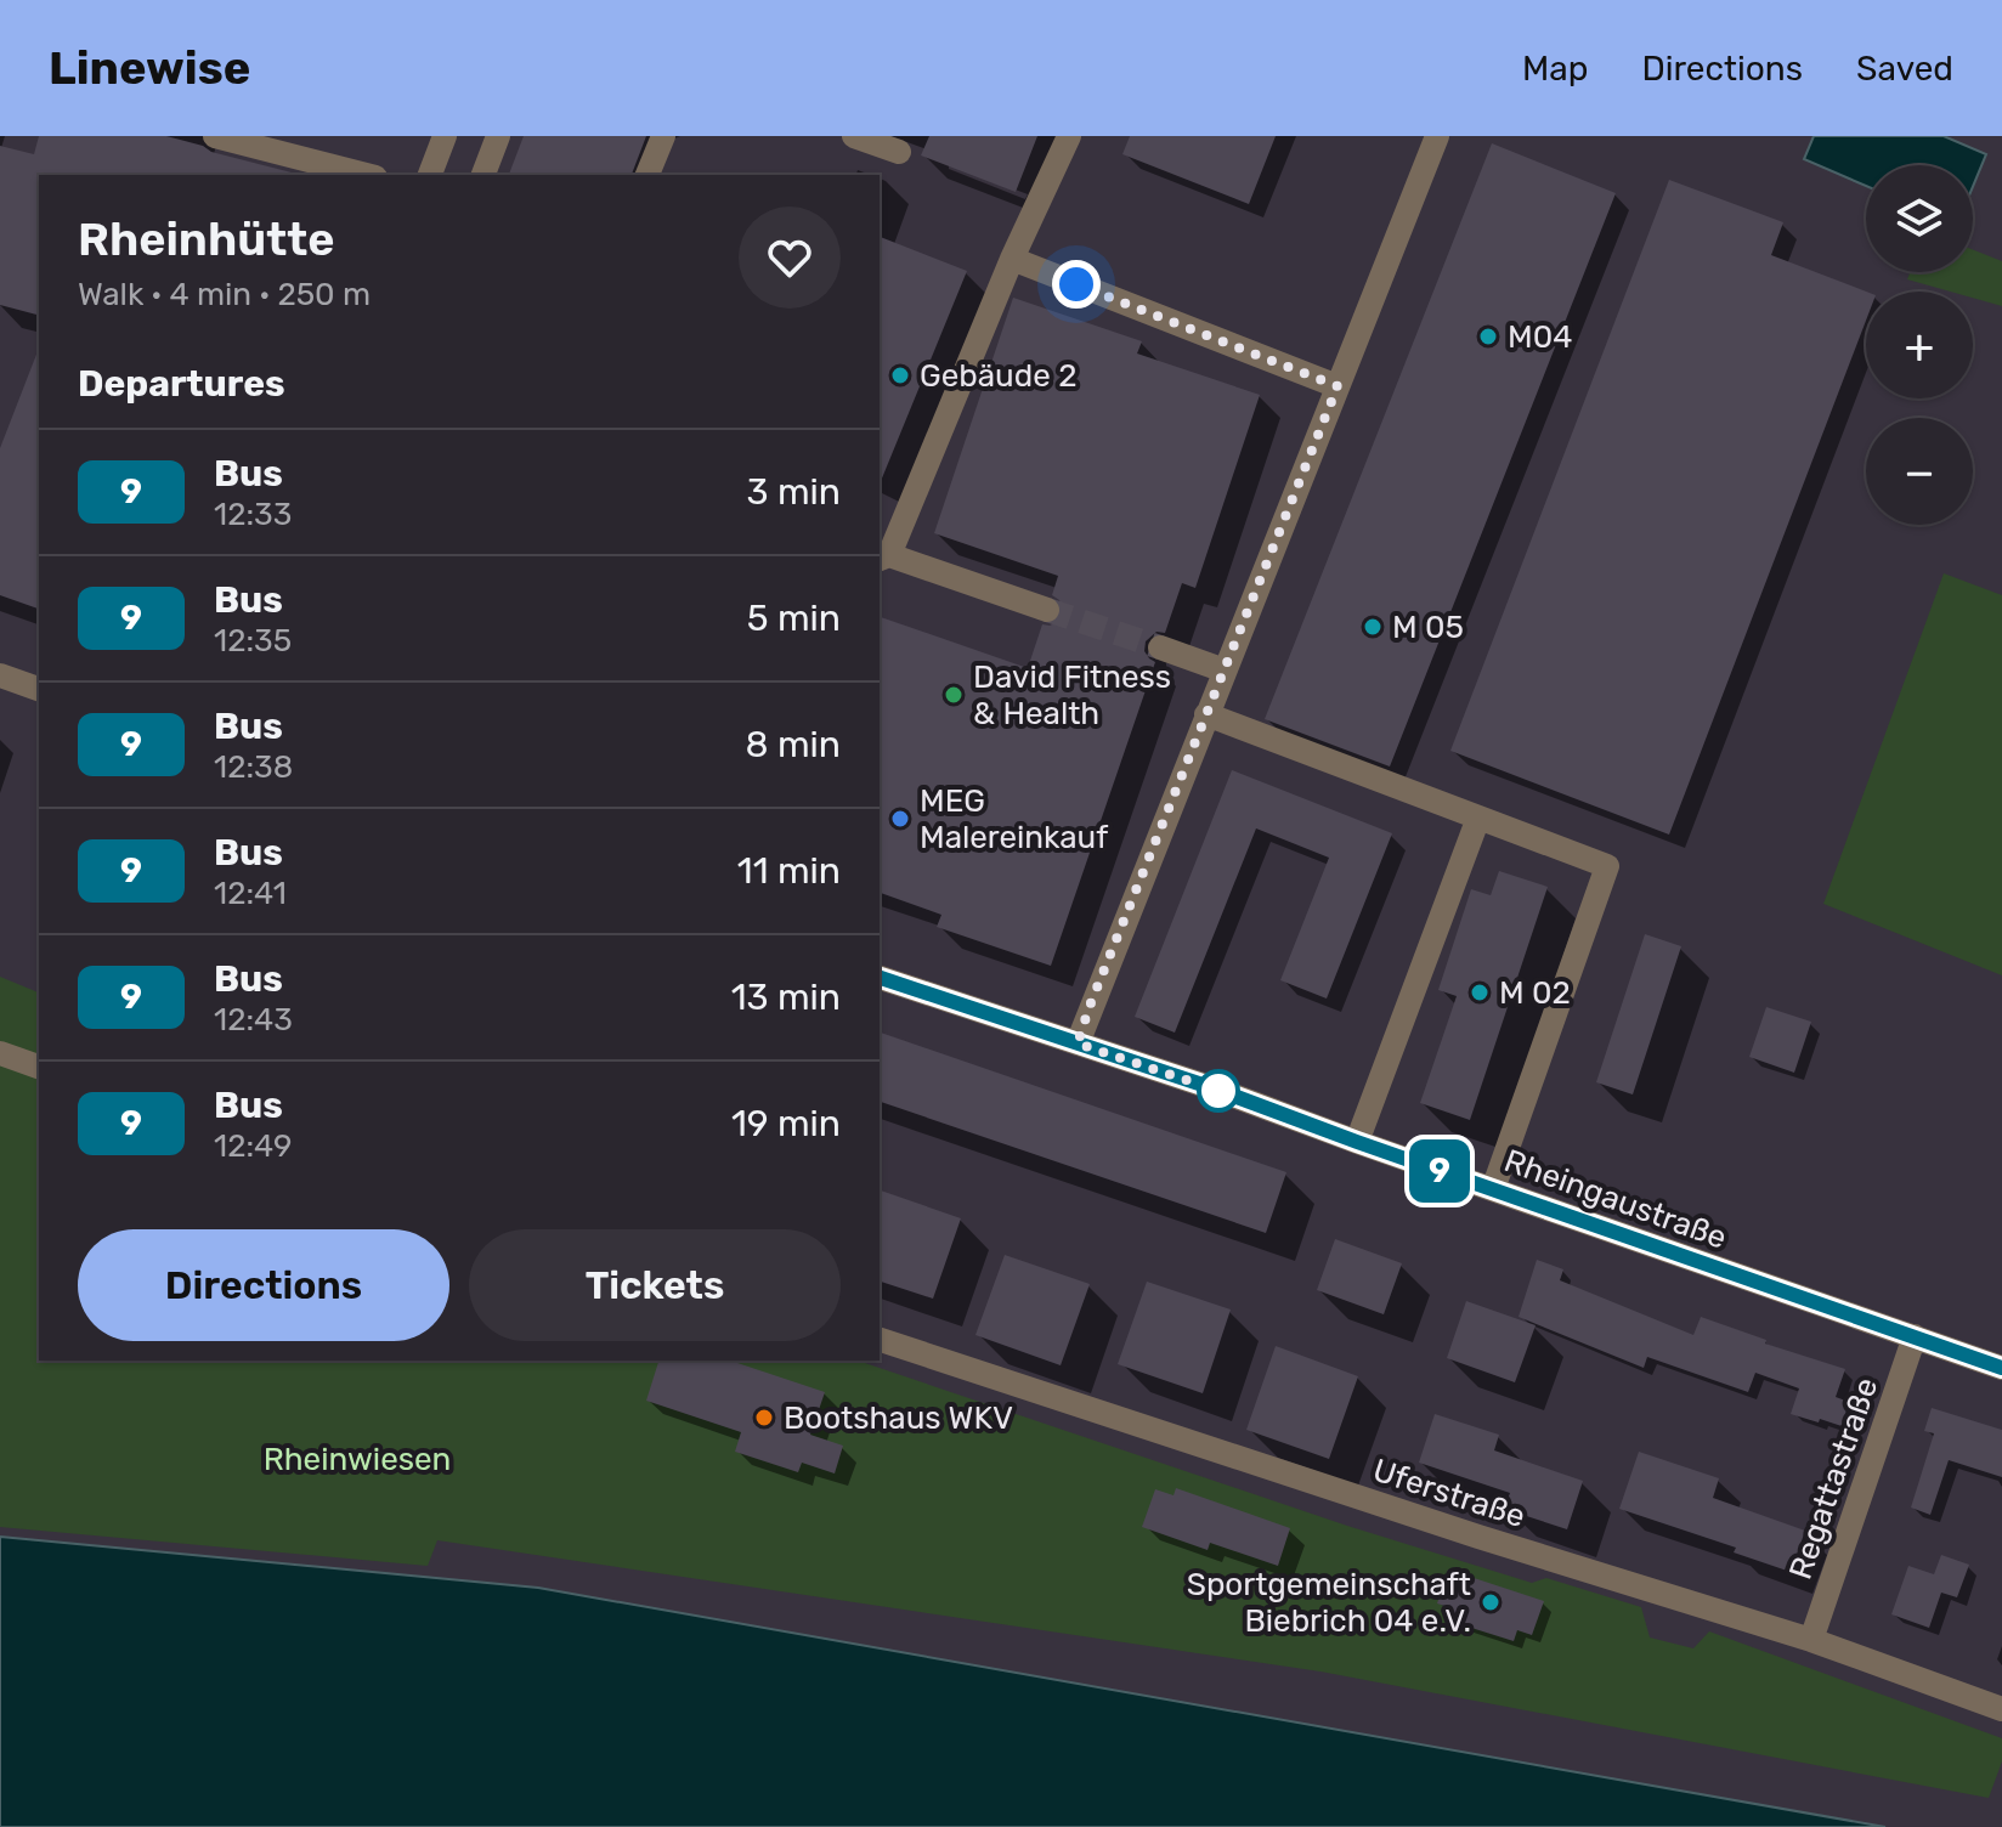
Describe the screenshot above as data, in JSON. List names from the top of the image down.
{
  "streets": {
    "street": ["Rheingaustraße", "Regattastraße", "Uferstraße"]
  },
  "crossings": [
    ["Rheingaustraße", "Regattastraße"],
    ["Regattastraße", "Uferstraße"]
  ],
  "parks": ["Rheinwiesen"],
  "places": [
    "M04",
    "Gebäude 2",
    "M 05",
    "David Fitness & Health",
    "MEG Malereinkauf",
    "M 02",
    "Bootshaus WKV",
    "Sportgemeinschaft Biebrich 04 e.V."
  ],
  "lines": ["bus line 9"],
  "page": {
    "header": "Linewise",
    "nav": ["Map", "Directions", "Saved"],
    "on_map": "9",
    "map_buttons": ["+", "−"],
    "heading": [
      ["Rheinhütte", "Walk · 4 min · 250 m"],
      "Departures"
    ],
    "list": [
      {
        "mark": "9",
        "name": "Bus",
        "note": "12:33",
        "value": "3 min"
      },
      {
        "mark": "9",
        "name": "Bus",
        "note": "12:35",
        "value": "5 min"
      },
      {
        "mark": "9",
        "name": "Bus",
        "note": "12:38",
        "value": "8 min"
      },
      {
        "mark": "9",
        "name": "Bus",
        "note": "12:41",
        "value": "11 min"
      },
      {
        "mark": "9",
        "name": "Bus",
        "note": "12:43",
        "value": "13 min"
      },
      {
        "mark": "9",
        "name": "Bus",
        "note": "12:49",
        "value": "19 min"
      }
    ],
    "buttons": ["Directions", "Tickets"]
  }
}
